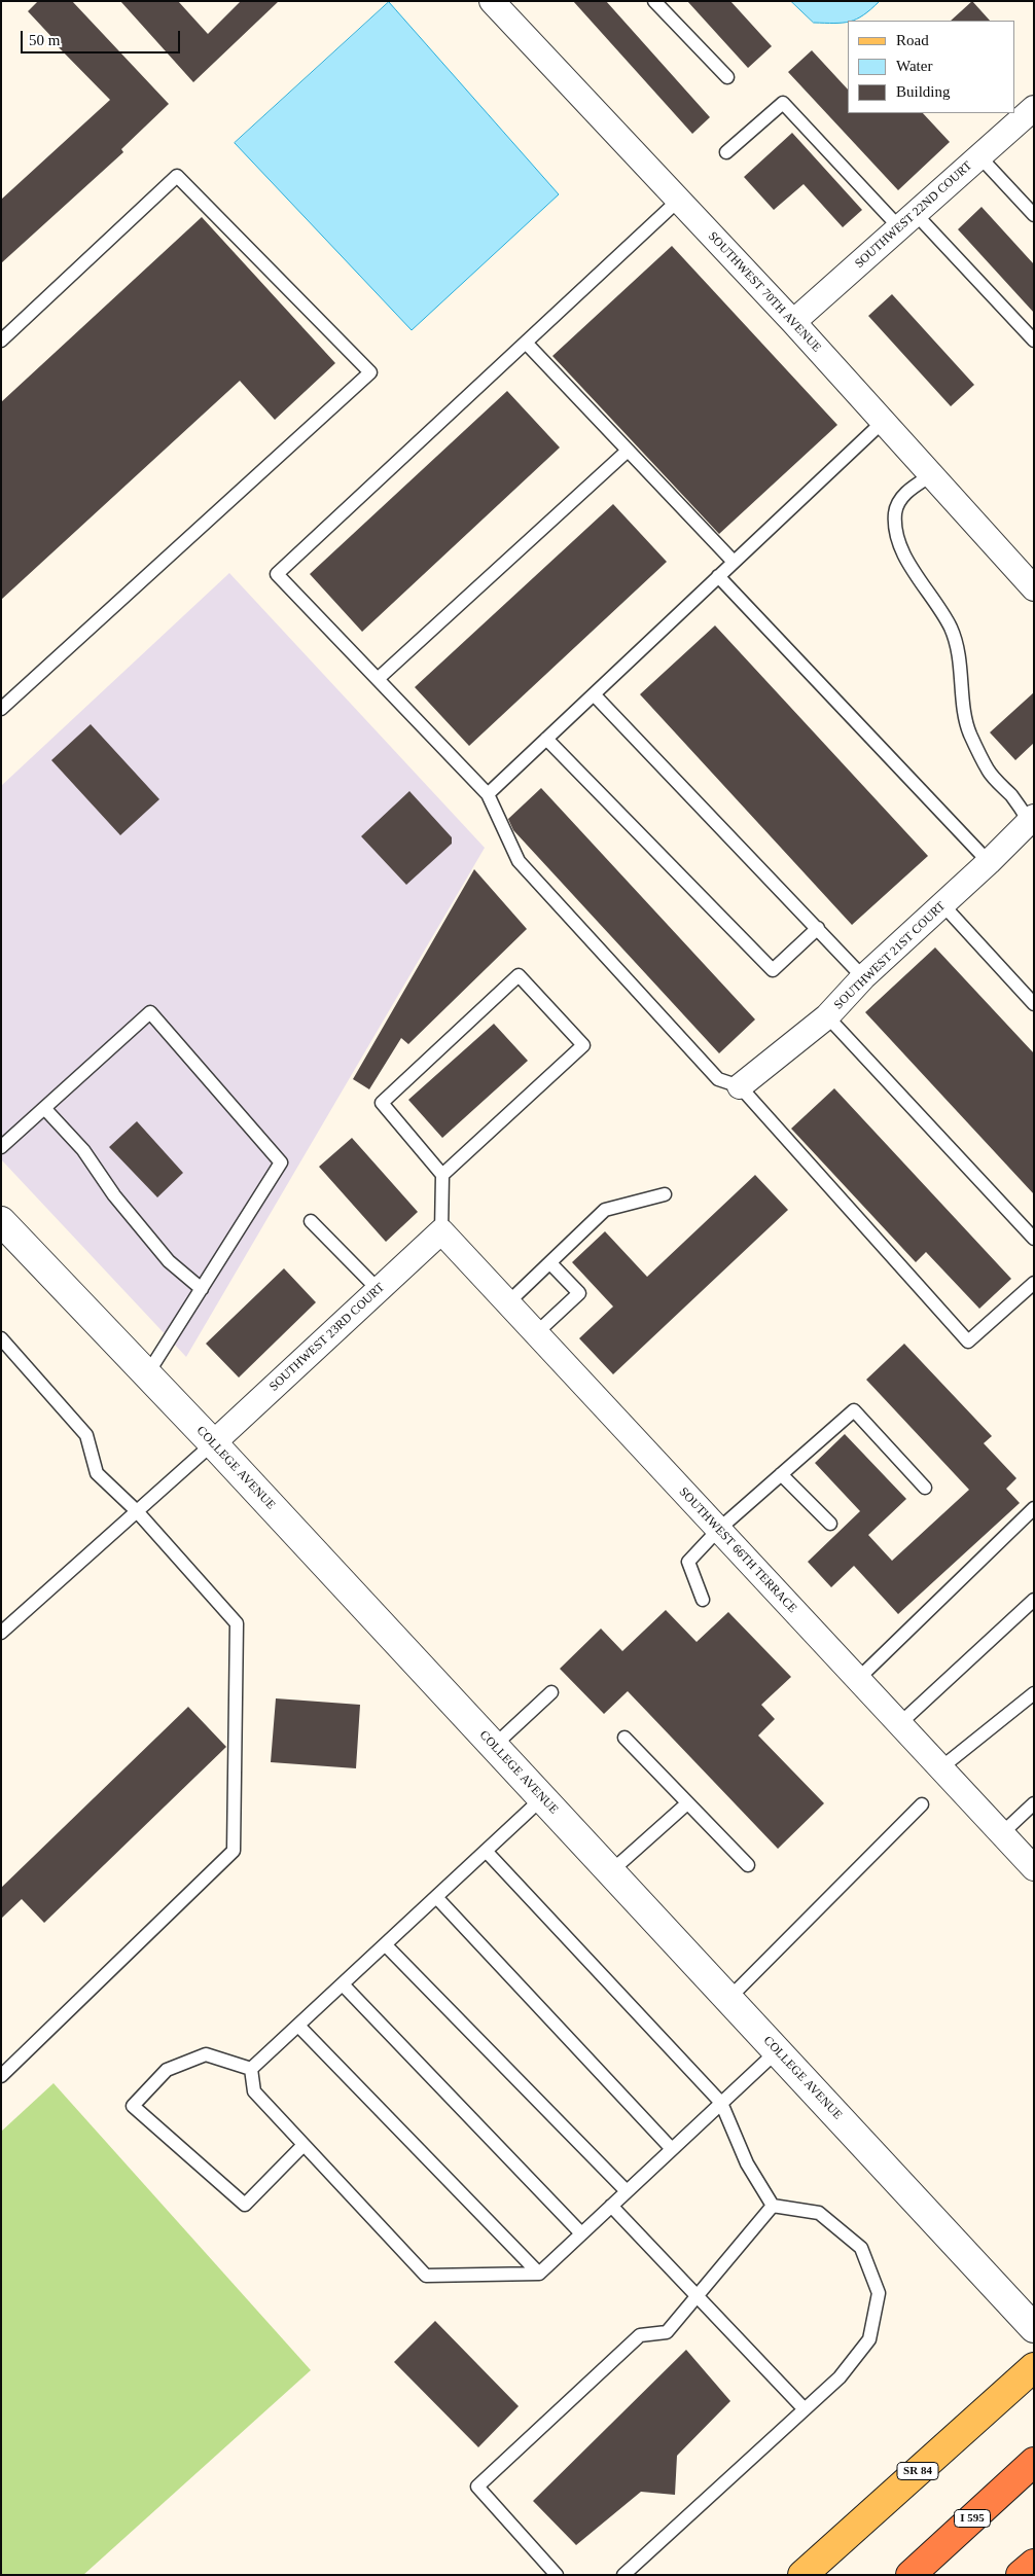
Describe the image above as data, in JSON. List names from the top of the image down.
{
  "streets": {
    "highway": ["I 595"],
    "main road": ["SR 84"],
    "street": [
      "SOUTHWEST 22ND COURT",
      "SOUTHWEST 70TH AVENUE",
      "SOUTHWEST 21ST COURT",
      "SOUTHWEST 23RD COURT",
      "COLLEGE AVENUE",
      "SOUTHWEST 66TH TERRACE"
    ]
  },
  "crossings": [
    ["SOUTHWEST 22ND COURT", "SOUTHWEST 70TH AVENUE"],
    ["SOUTHWEST 23RD COURT", "COLLEGE AVENUE"],
    ["SOUTHWEST 23RD COURT", "SOUTHWEST 66TH TERRACE"]
  ],
  "legend": ["Road", "Water", "Building"],
  "scale_bar": "50 m"
}
